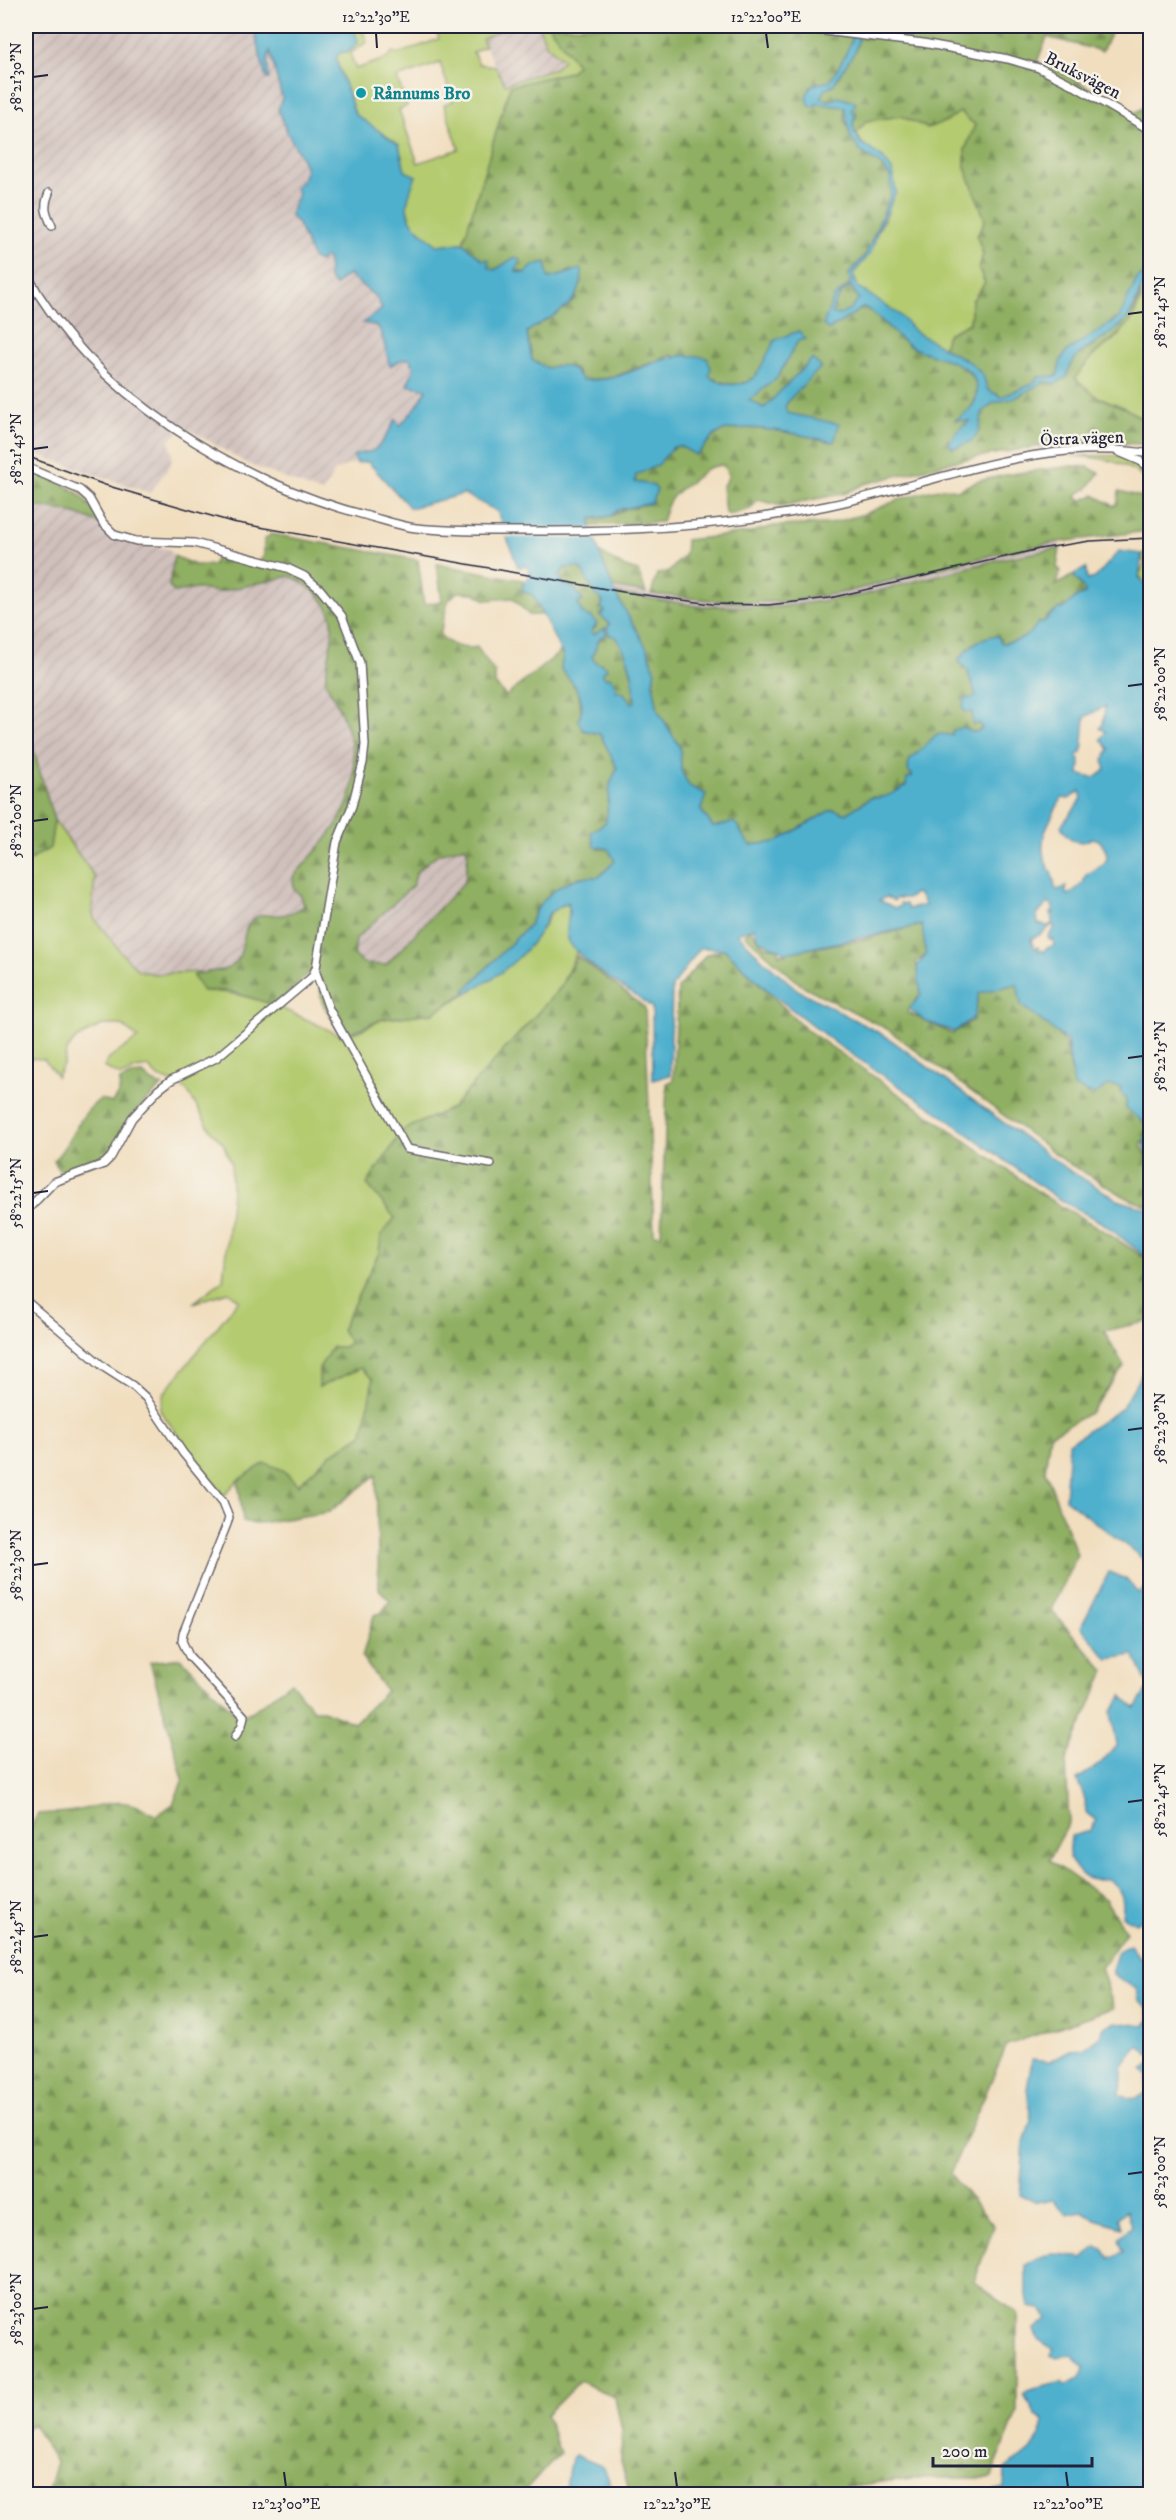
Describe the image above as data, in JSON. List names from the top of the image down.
{
  "streets": {
    "street": ["Bruksvägen", "Östra vägen"]
  },
  "places": ["Rånnums Bro"],
  "scale_bar": "200 m",
  "coordinates": [
    "12°22'30\"E",
    "12°22'00\"E",
    "58°21'30\"N",
    "58°21'45\"N",
    "58°22'00\"N",
    "58°22'15\"N",
    "58°22'30\"N",
    "58°22'45\"N",
    "58°23'00\"N",
    "12°23'00\"E"
  ]
}
